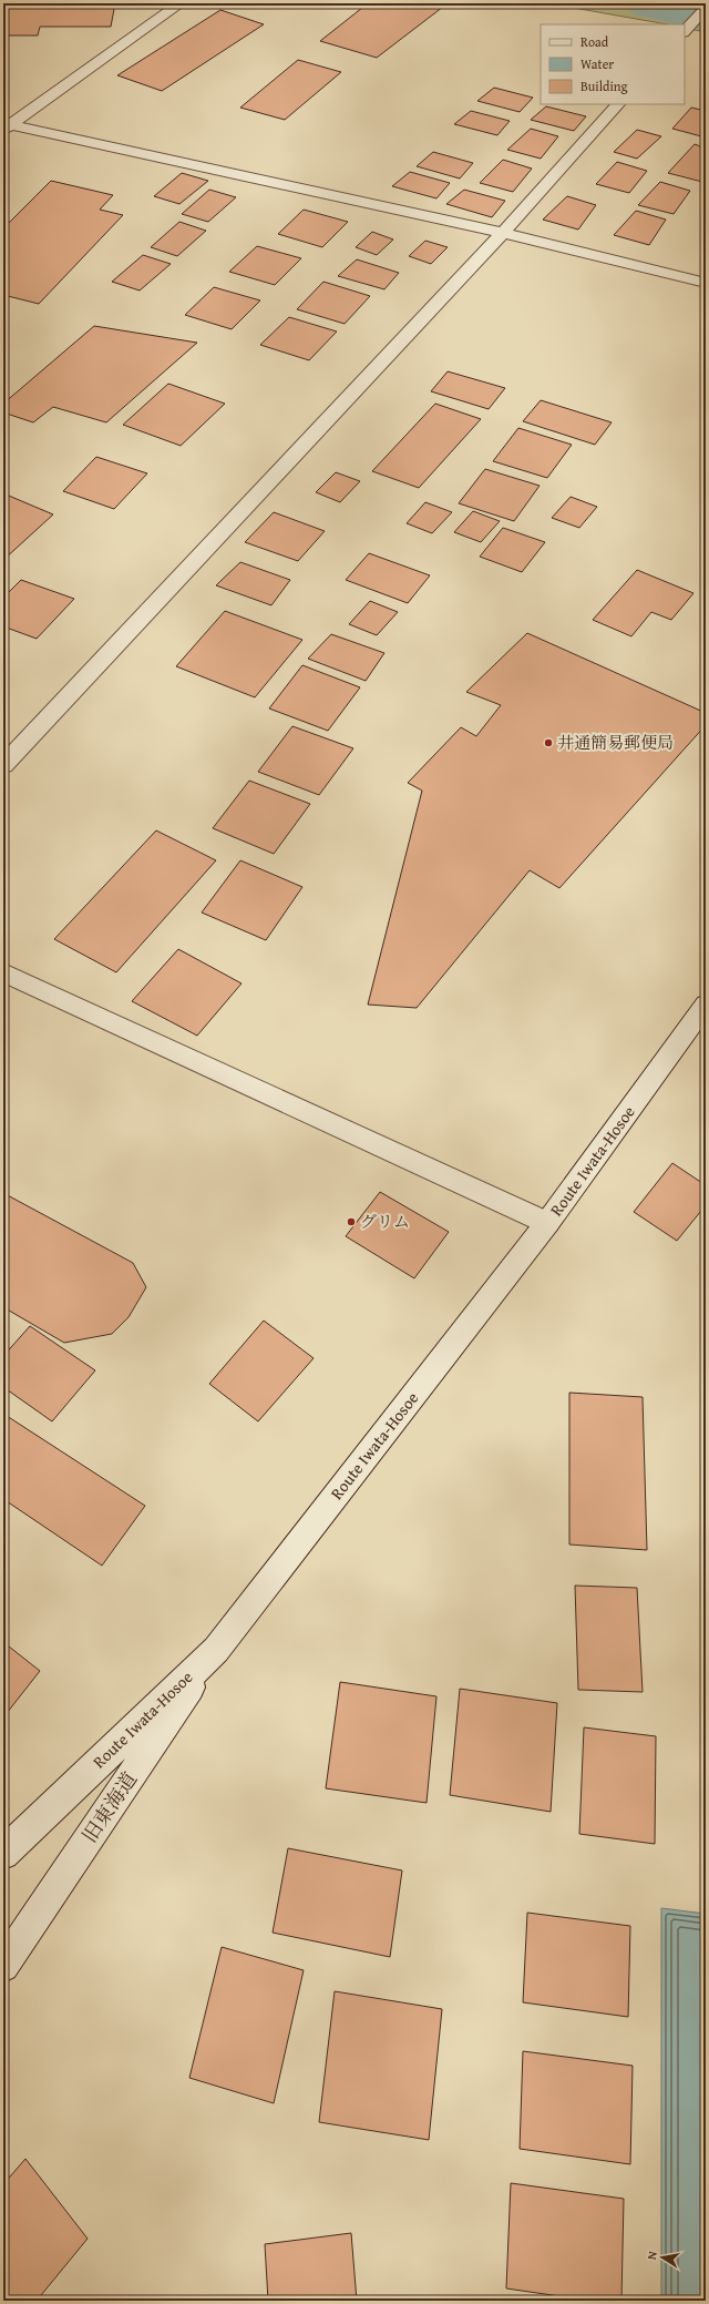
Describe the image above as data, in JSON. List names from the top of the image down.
{
  "streets": {
    "street": ["Route Iwata-Hosoe", "旧東海道"]
  },
  "crossings": [
    ["Route Iwata-Hosoe", "旧東海道"]
  ],
  "places": ["井通簡易郵便局", "グリム"],
  "legend": ["Road", "Water", "Building"],
  "north": "left"
}
